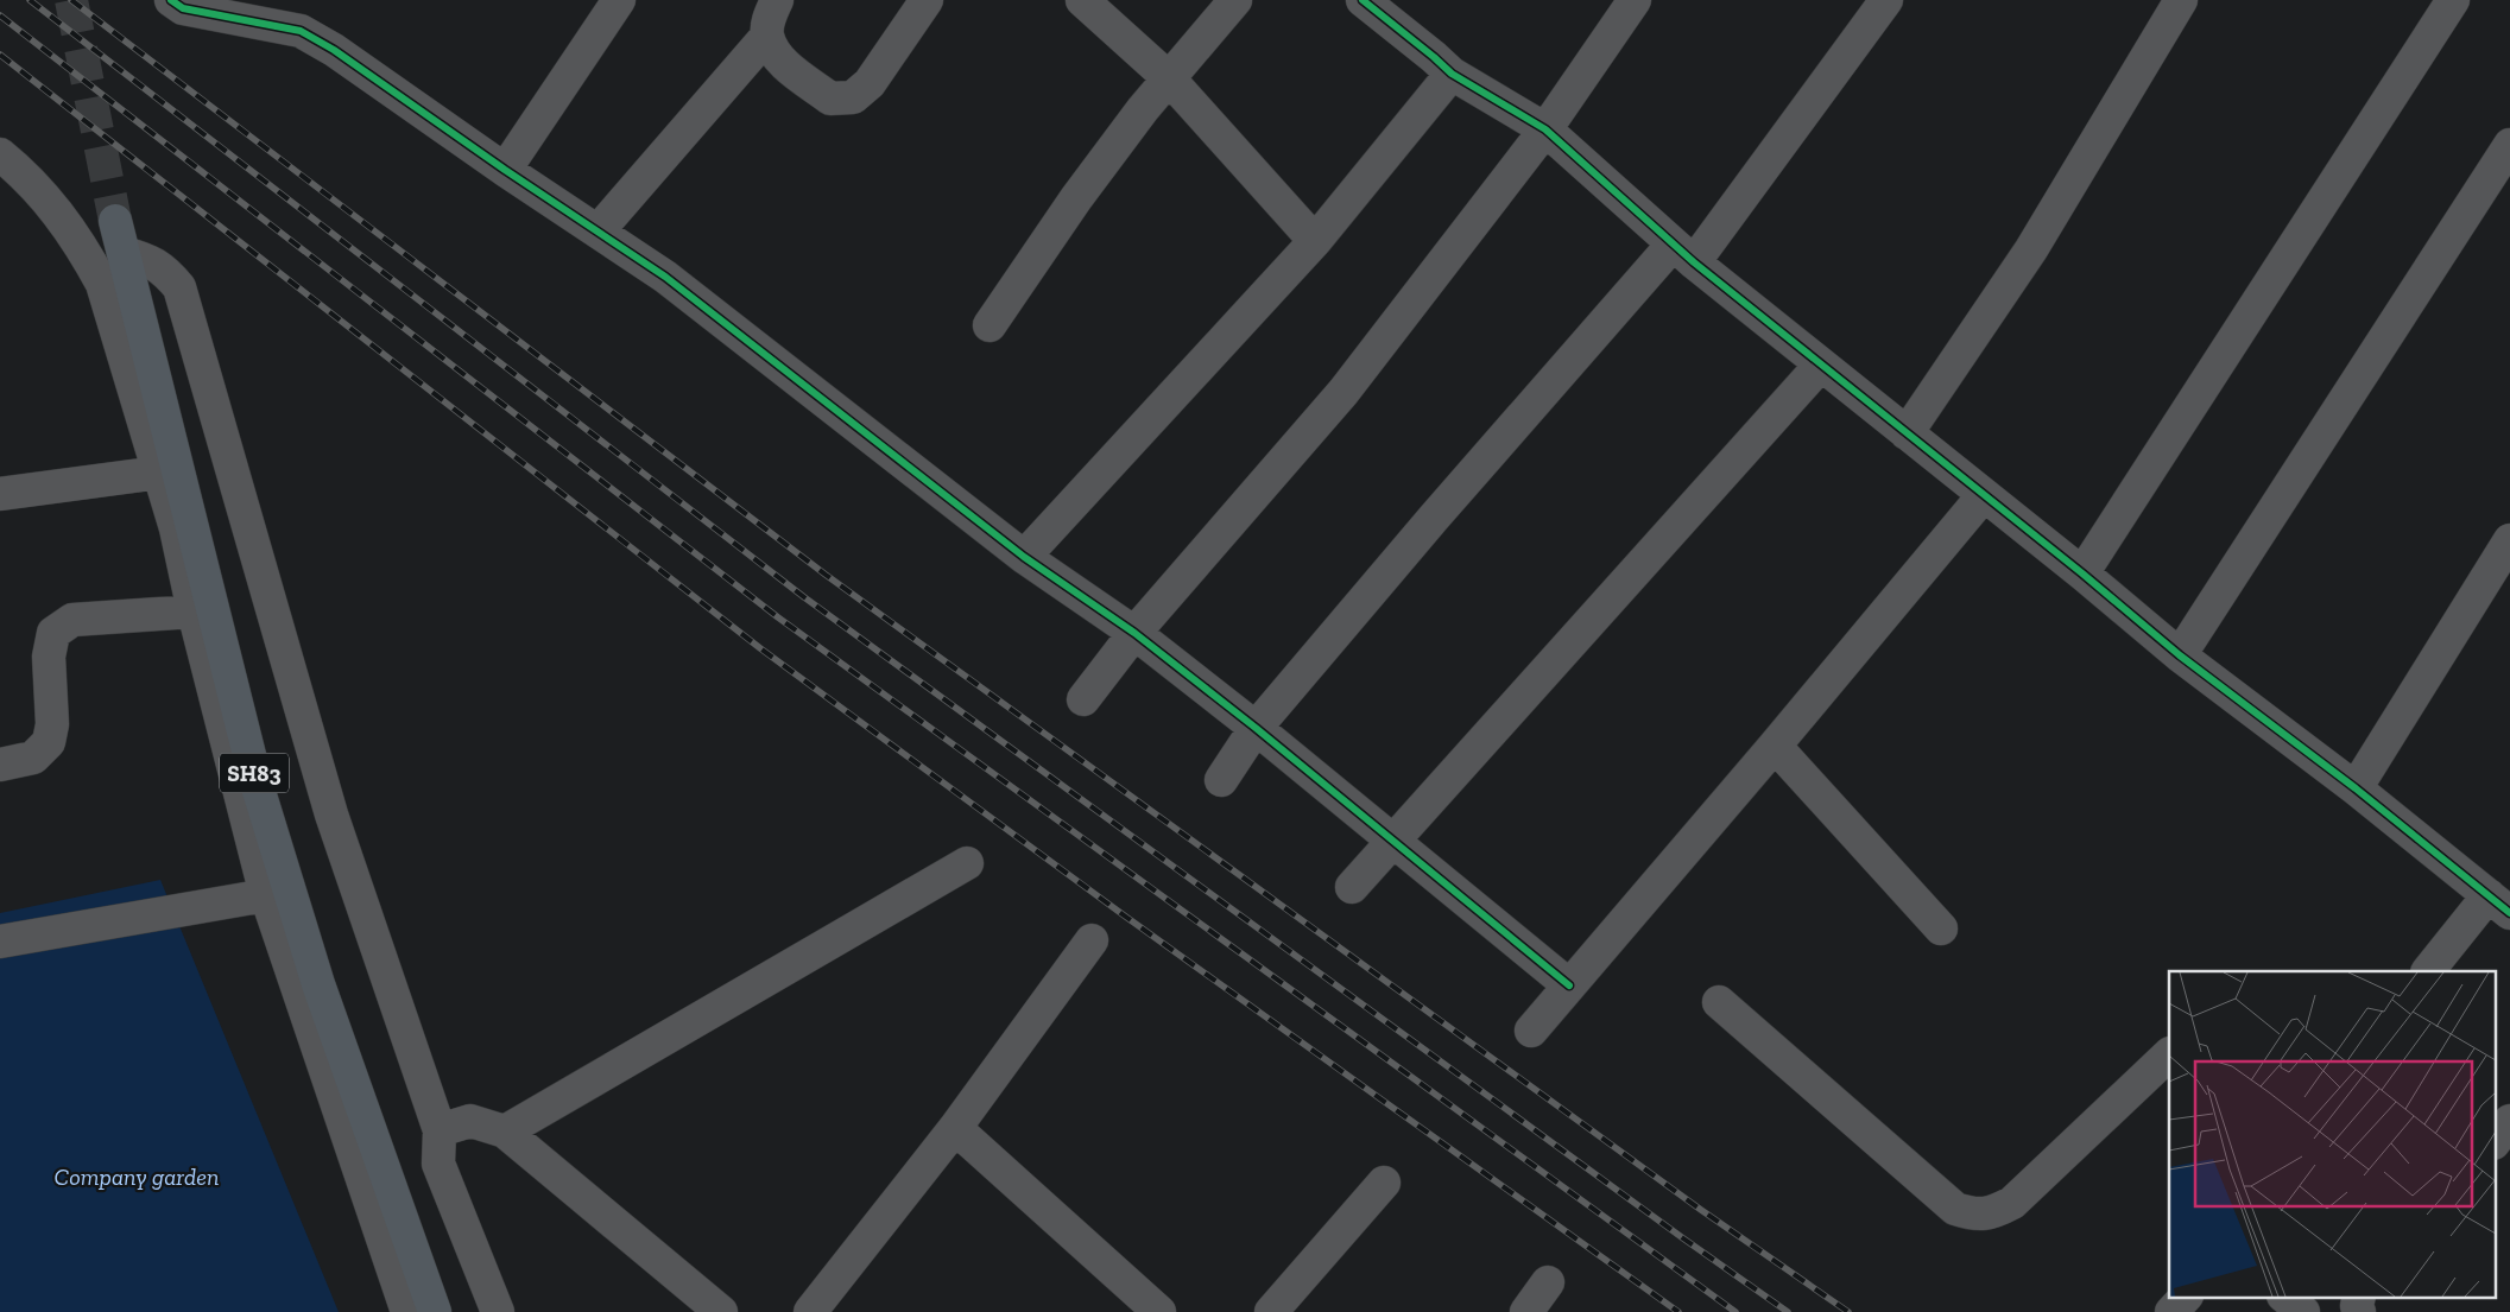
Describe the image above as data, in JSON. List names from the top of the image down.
{
  "streets": {
    "main road": ["SH83"]
  },
  "parks": ["Company garden"]
}
